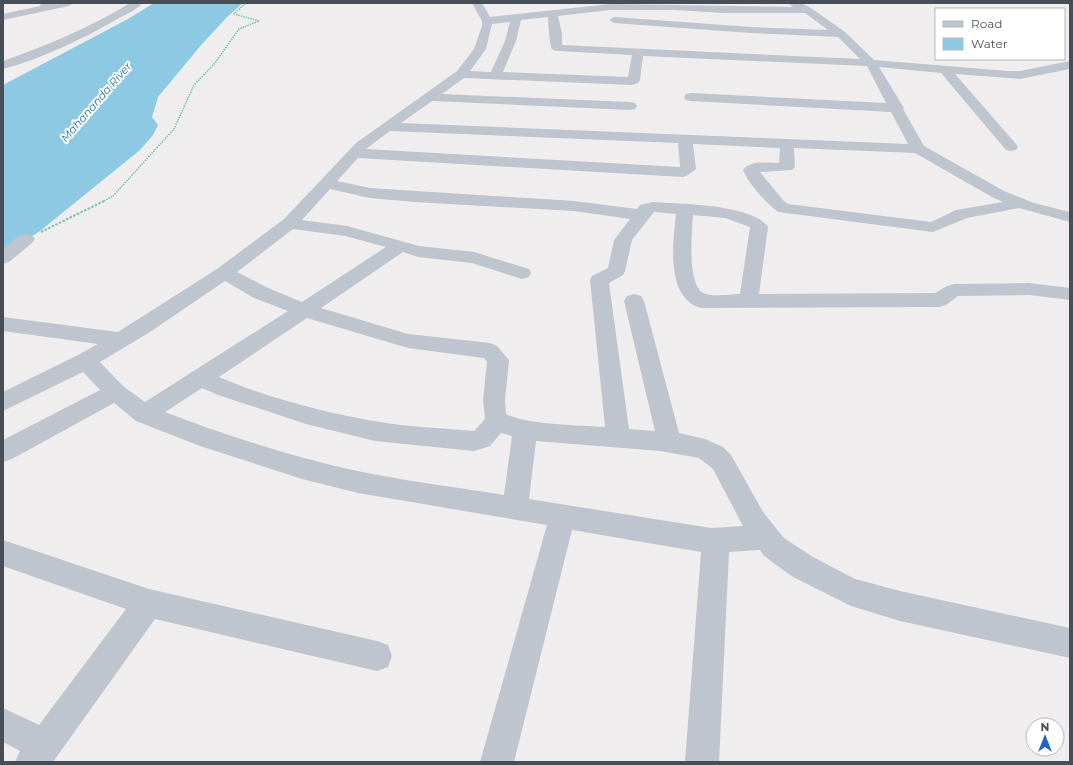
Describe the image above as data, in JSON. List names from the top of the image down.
{
  "water": ["Mahananda River"],
  "legend": ["Road", "Water"],
  "north": "top"
}
